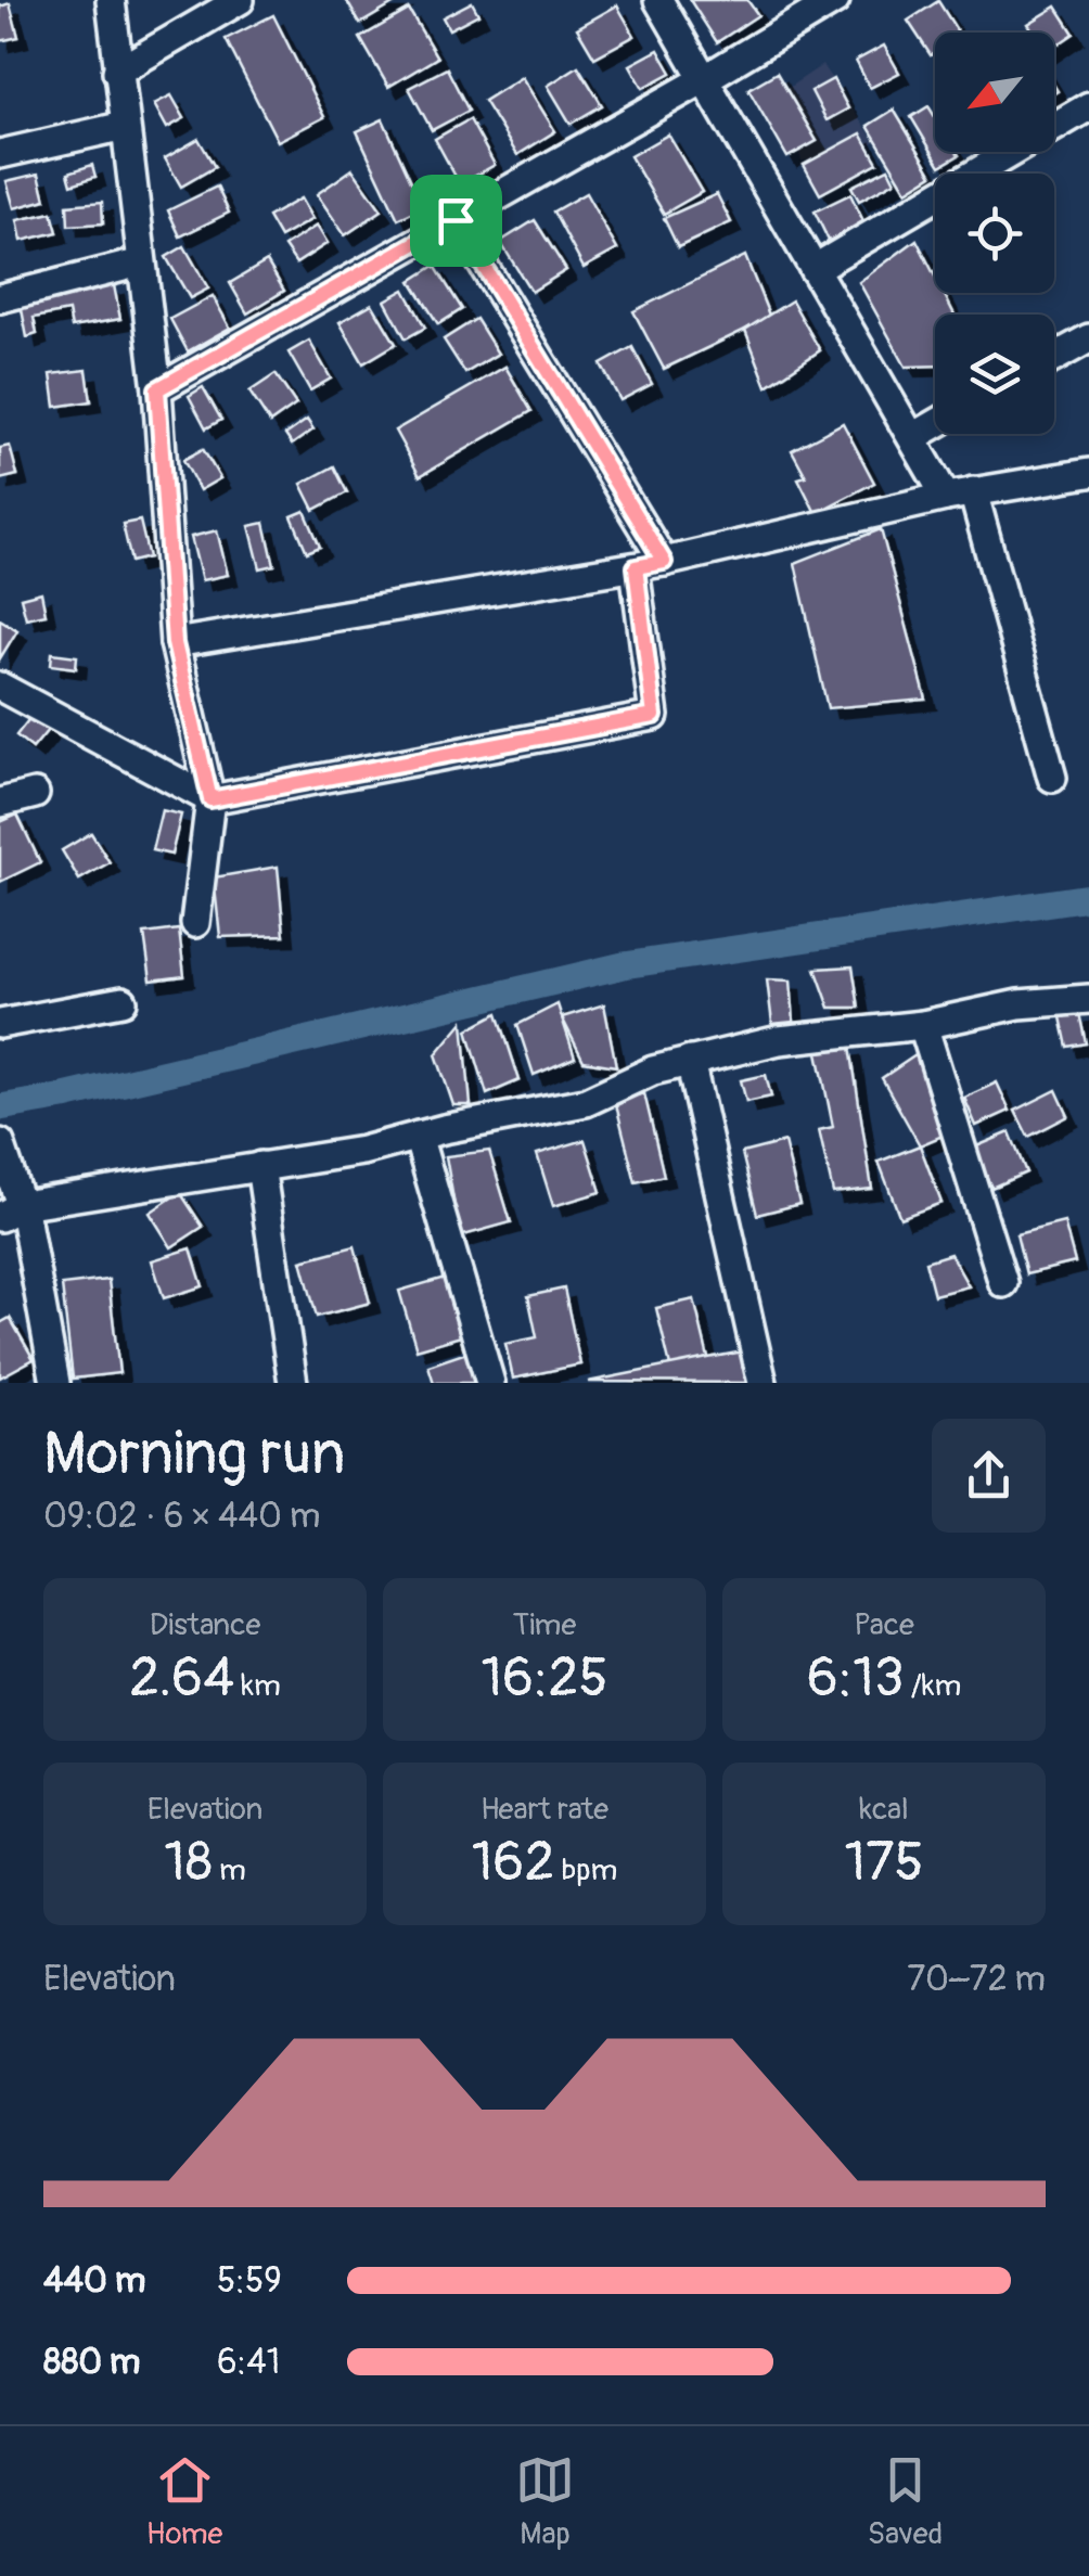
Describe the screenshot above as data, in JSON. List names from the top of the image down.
{
  "north": "bottom left",
  "page": {
    "heading": ["Morning run", "09:02 · 6 × 440 m"],
    "stats": [
      ["Distance", "2.64 km"],
      ["Time", "16:25"],
      ["Pace", "6:13 /km"],
      ["Elevation", "18 m"],
      ["Heart rate", "162 bpm"],
      ["kcal", "175"]
    ],
    "chart": ["Elevation", "70–72 m"],
    "list": [
      {
        "name": "440 m",
        "note": "5:59"
      },
      {
        "name": "880 m",
        "note": "6:41"
      }
    ],
    "tabs": ["Home", "Map", "Saved"]
  }
}
